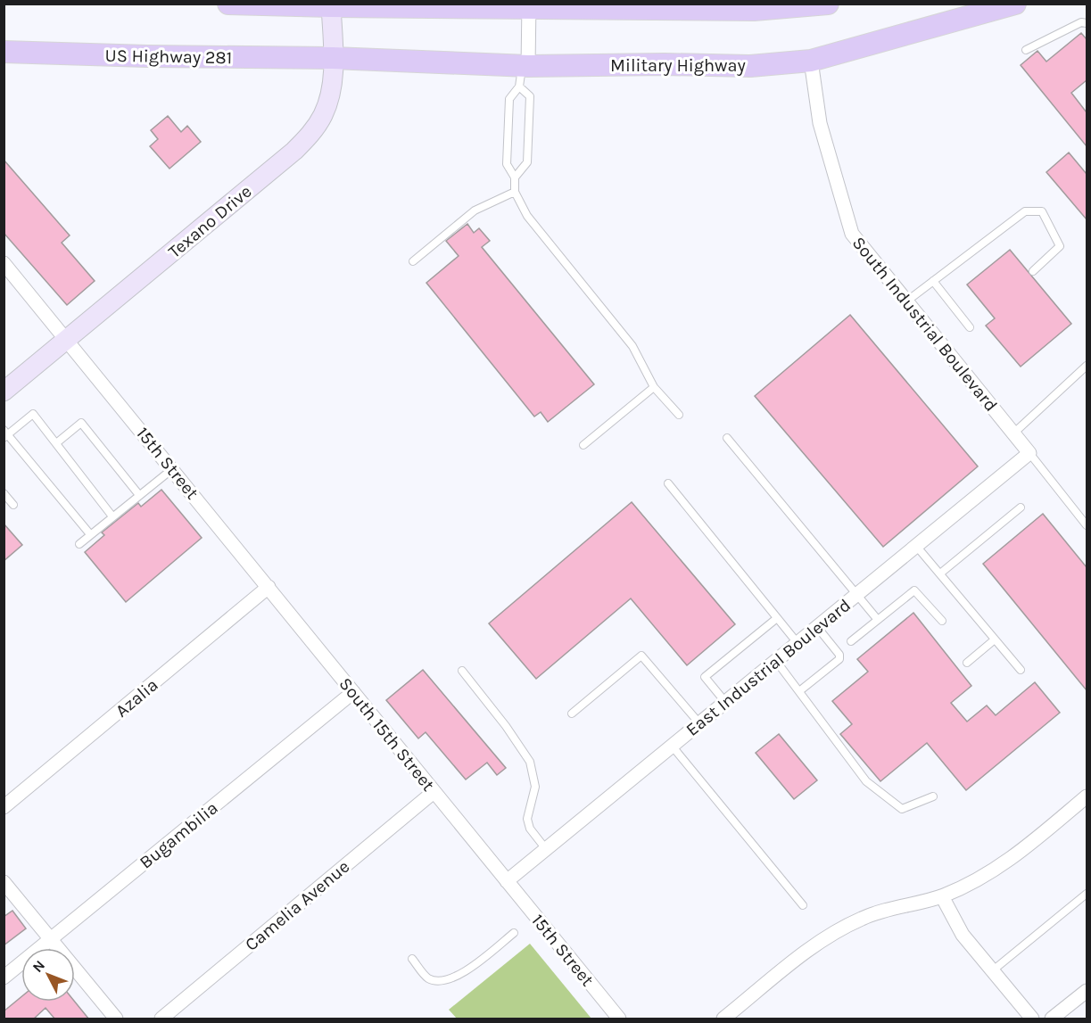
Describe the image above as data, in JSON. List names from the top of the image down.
{
  "streets": {
    "main road": ["US Highway 281", "Military Highway"],
    "street": [
      "Texano Drive",
      "South Industrial Boulevard",
      "15th Street",
      "East Industrial Boulevard",
      "Azalia",
      "South 15th Street",
      "Bugambilia",
      "Camelia Avenue"
    ]
  },
  "crossings": [
    ["US Highway 281", "Military Highway"],
    ["US Highway 281", "Texano Drive"],
    ["Military Highway", "Texano Drive"],
    ["Military Highway", "South Industrial Boulevard"],
    ["Texano Drive", "15th Street"],
    ["South Industrial Boulevard", "East Industrial Boulevard"],
    ["15th Street", "East Industrial Boulevard"],
    ["15th Street", "Azalia"],
    ["15th Street", "South 15th Street"],
    ["East Industrial Boulevard", "South 15th Street"],
    ["Azalia", "South 15th Street"],
    ["South 15th Street", "Bugambilia"],
    ["South 15th Street", "Camelia Avenue"]
  ],
  "north": "top left"
}
